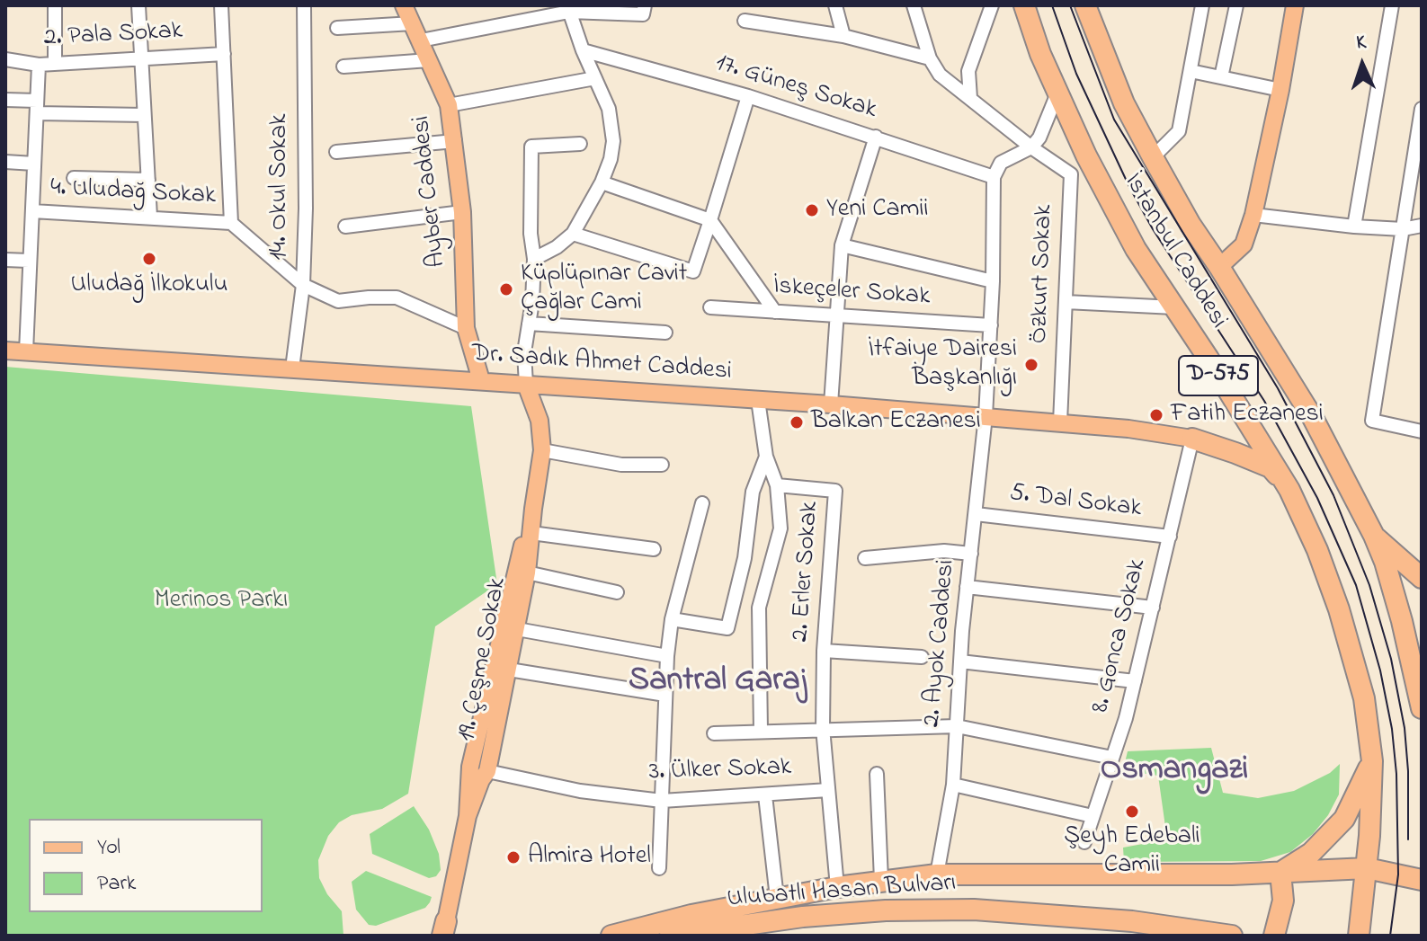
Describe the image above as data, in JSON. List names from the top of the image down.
{
  "streets": {
    "highway": ["İstanbul Caddesi", "D-575", "Ulubatlı Hasan Bulvarı"],
    "main road": ["Ayber Caddesi", "Dr. Sadık Ahmet Caddesi", "19. Çeşme Sokak"],
    "street": [
      "2. Pala Sokak",
      "17. Güneş Sokak",
      "14. Okul Sokak",
      "4. Uludağ Sokak",
      "Özkurt Sokak",
      "İskeçeler Sokak",
      "5. Dal Sokak",
      "2. Erler Sokak",
      "8. Gonca Sokak",
      "2. Ayok Caddesi",
      "3. Ülker Sokak"
    ]
  },
  "crossings": [
    ["17. Güneş Sokak", "2. Ayok Caddesi"],
    ["14. Okul Sokak", "Dr. Sadık Ahmet Caddesi"],
    ["Ayber Caddesi", "Dr. Sadık Ahmet Caddesi"],
    ["Özkurt Sokak", "Dr. Sadık Ahmet Caddesi"],
    ["İskeçeler Sokak", "2. Ayok Caddesi"],
    ["Dr. Sadık Ahmet Caddesi", "8. Gonca Sokak"],
    ["Dr. Sadık Ahmet Caddesi", "2. Ayok Caddesi"],
    ["Dr. Sadık Ahmet Caddesi", "19. Çeşme Sokak"],
    ["5. Dal Sokak", "8. Gonca Sokak"],
    ["5. Dal Sokak", "2. Ayok Caddesi"],
    ["2. Erler Sokak", "3. Ülker Sokak"],
    ["19. Çeşme Sokak", "3. Ülker Sokak"]
  ],
  "districts": ["Santral Garaj", "Osmangazi"],
  "parks": ["Merinos Parkı"],
  "places": [
    "Yeni Camii",
    "Uludağ İlkokulu",
    "Küplüpınar Cavit Çağlar Cami",
    "İtfaiye Dairesi Başkanlığı",
    "Fatih Eczanesi",
    "Balkan Eczanesi",
    "Şeyh Edebali Camii",
    "Almira Hotel"
  ],
  "legend": ["Yol", "Park"],
  "north": "top"
}
